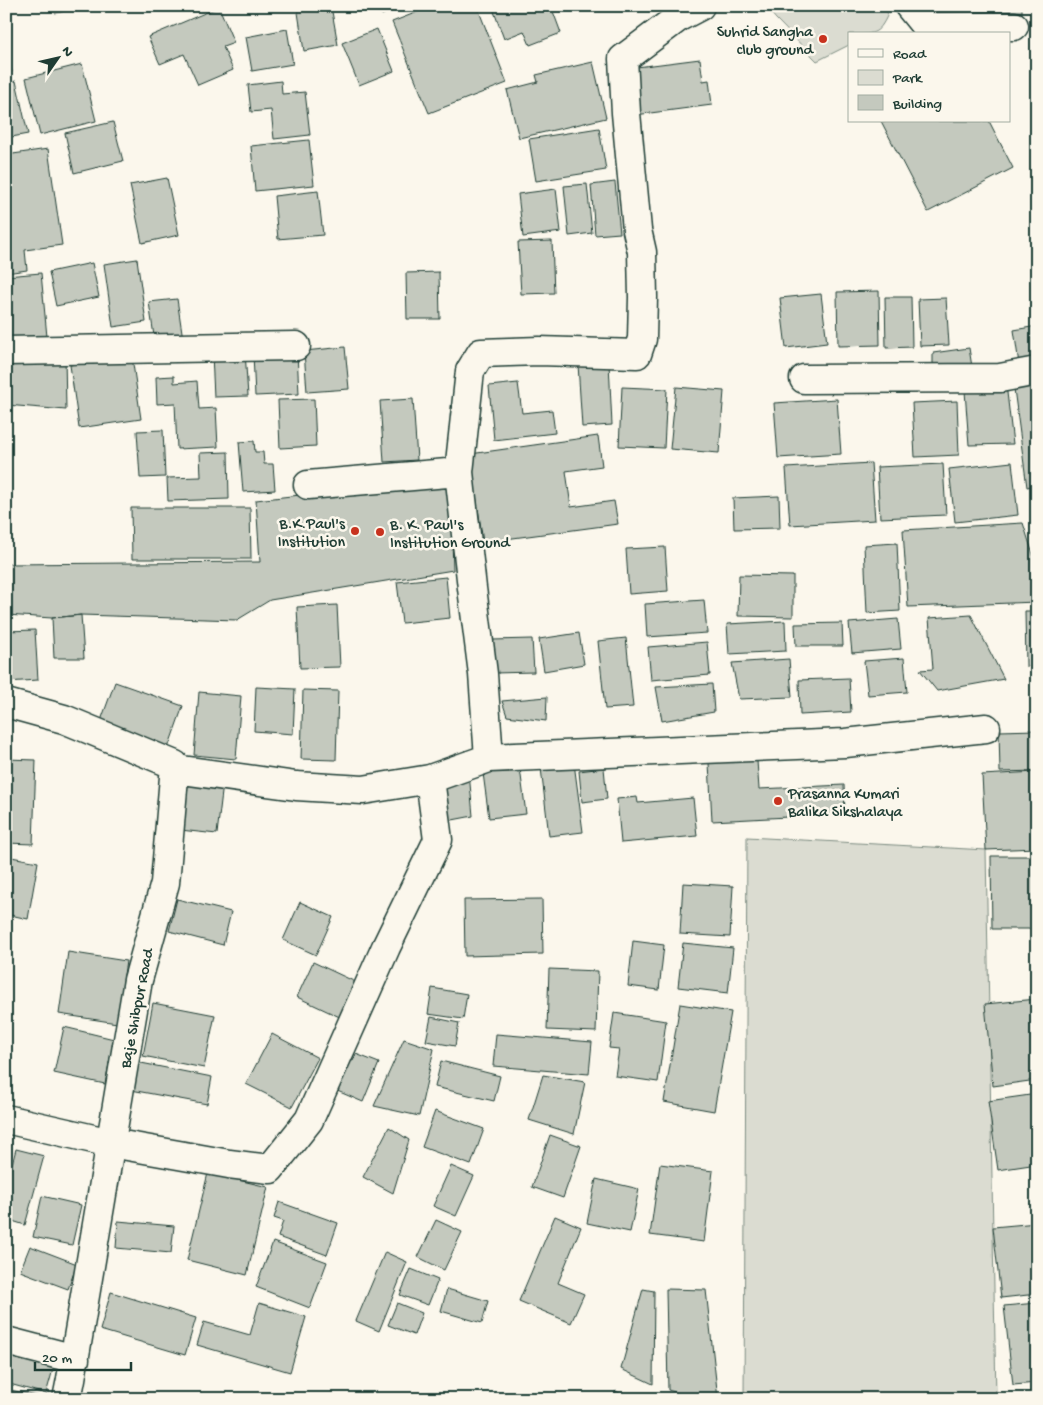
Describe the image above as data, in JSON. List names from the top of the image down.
{
  "streets": {
    "street": ["Baje Shibpur Road"]
  },
  "places": [
    "Suhrid Sangha club ground",
    "B.K.Paul's Institution",
    "B. K. Paul's Institution Ground",
    "Prasanna Kumari Balika Sikshalaya"
  ],
  "legend": ["Road", "Park", "Building"],
  "scale_bar": "20 m",
  "north": "top right"
}
